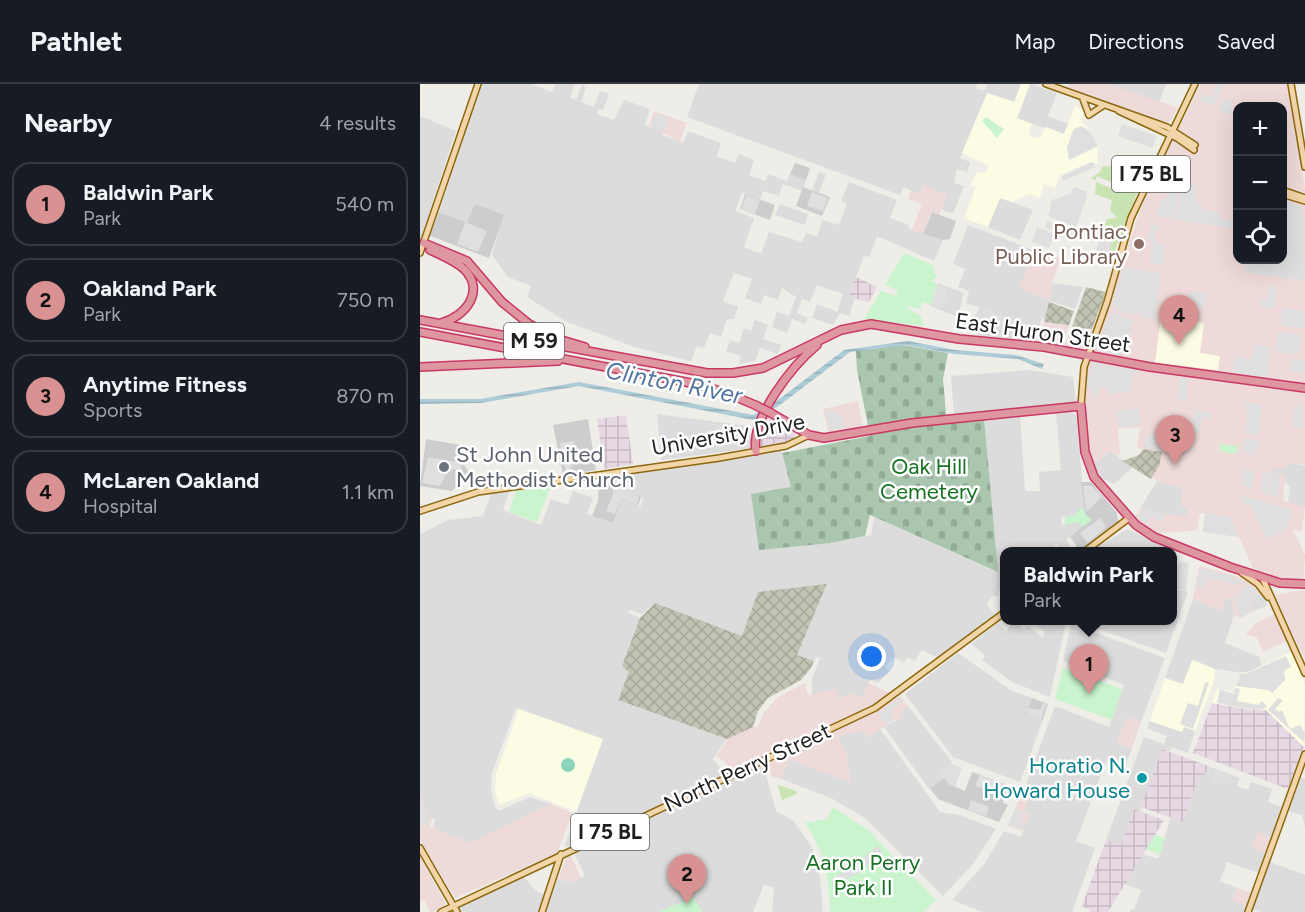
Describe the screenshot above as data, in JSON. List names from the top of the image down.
{
  "streets": {
    "highway": [
      "I 75 BL",
      "East Huron Street",
      "M 59",
      "University Drive"
    ],
    "main road": ["North Perry Street"]
  },
  "crossings": [
    ["I 75 BL", "East Huron Street"],
    ["I 75 BL", "University Drive"],
    ["East Huron Street", "M 59"],
    ["M 59", "University Drive"]
  ],
  "water": ["Clinton River"],
  "parks": ["Oak Hill Cemetery", "Aaron Perry Park II"],
  "places": ["Pontiac Public Library", "St John United Methodist Church", "Horatio N. Howard House"],
  "page": {
    "header": "Pathlet",
    "nav": ["Map", "Directions", "Saved"],
    "heading": ["Nearby", "4 results"],
    "map_buttons": ["+", "−"],
    "list": [
      {
        "mark": "1",
        "name": "Baldwin Park",
        "note": "Park",
        "value": "540 m"
      },
      {
        "mark": "2",
        "name": "Oakland Park",
        "note": "Park",
        "value": "750 m"
      },
      {
        "mark": "3",
        "name": "Anytime Fitness",
        "note": "Sports",
        "value": "870 m"
      },
      {
        "mark": "4",
        "name": "McLaren Oakland",
        "note": "Hospital",
        "value": "1.1 km"
      }
    ],
    "pins": [
      "4",
      "3",
      "1",
      "2"
    ],
    "popup": ["Baldwin Park", "Park"]
  }
}
